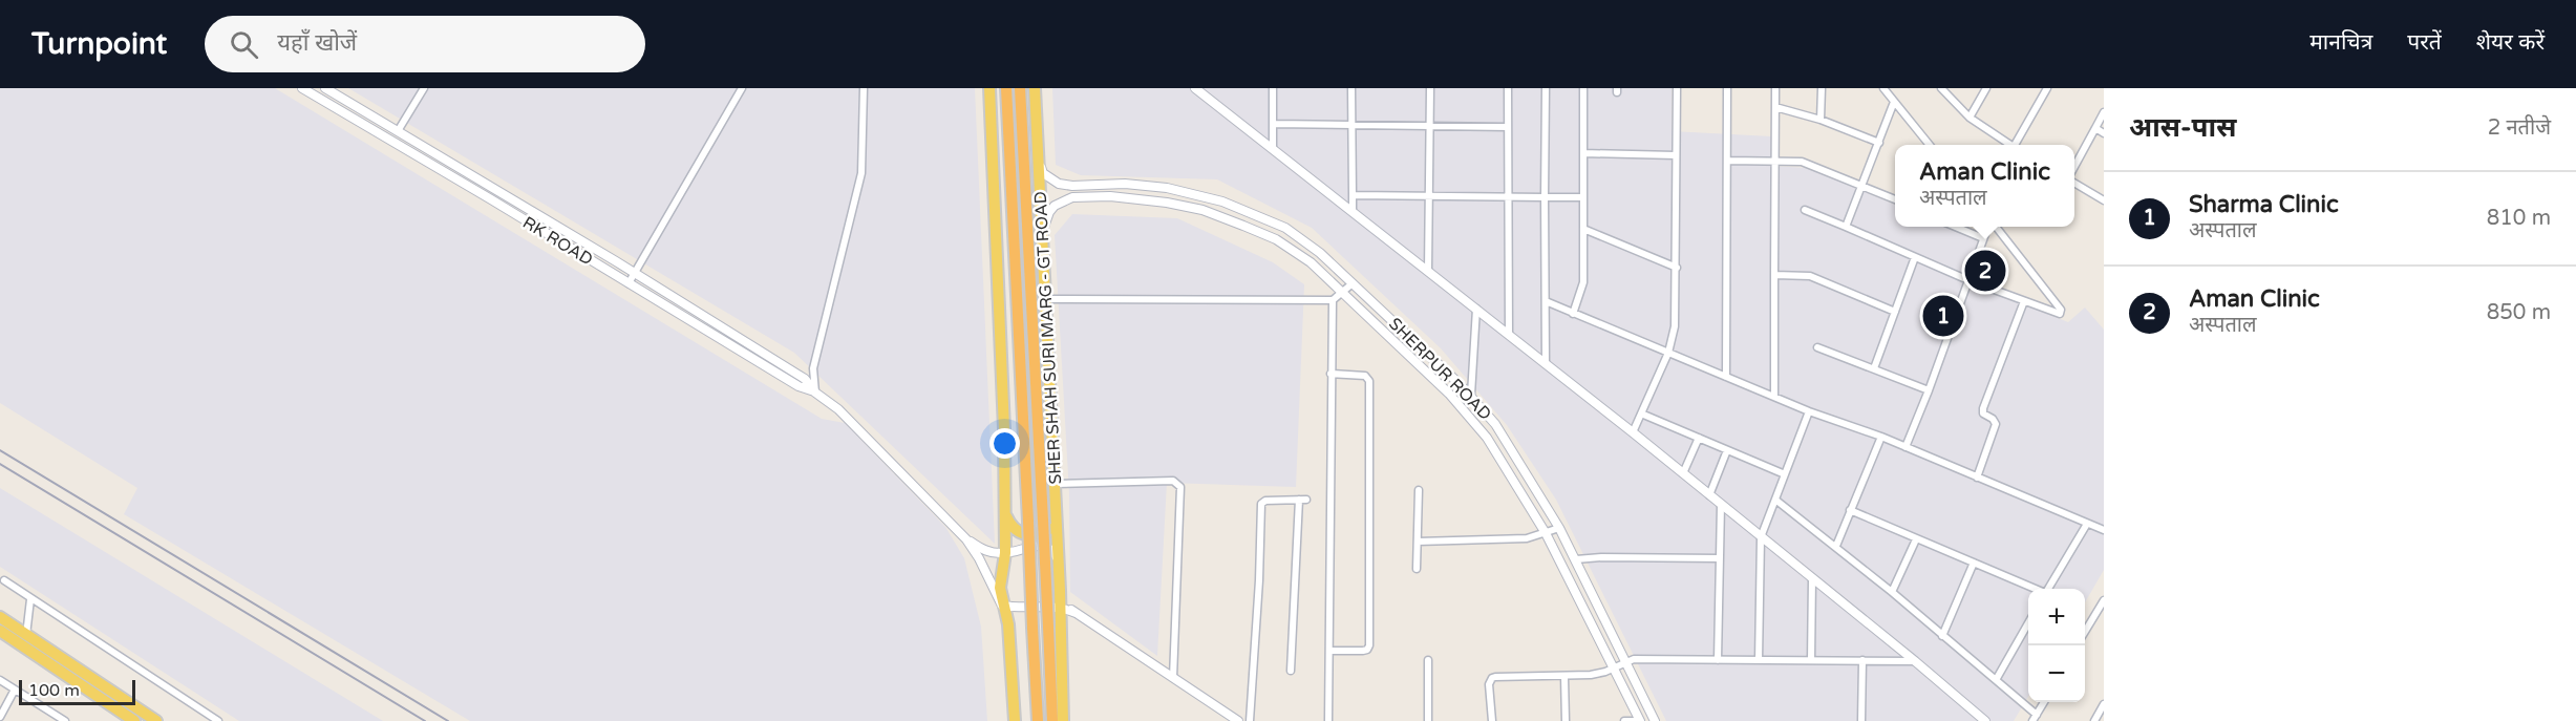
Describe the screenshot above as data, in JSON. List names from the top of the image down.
{
  "streets": {
    "main road": ["SHER SHAH SURI MARG - GT ROAD"],
    "street": ["RK ROAD", "SHERPUR ROAD"]
  },
  "crossings": [
    ["SHER SHAH SURI MARG - GT ROAD", "SHERPUR ROAD"]
  ],
  "scale_bar": "100 m",
  "page": {
    "header": "Turnpoint",
    "search": "यहाँ खोजें",
    "nav": ["मानचित्र", "परतें", "शेयर करें"],
    "heading": ["आस-पास", "2 नतीजे"],
    "popup": ["Aman Clinic", "अस्पताल"],
    "list": [
      {
        "mark": "1",
        "name": "Sharma Clinic",
        "note": "अस्पताल",
        "value": "810 m"
      },
      {
        "mark": "2",
        "name": "Aman Clinic",
        "note": "अस्पताल",
        "value": "850 m"
      }
    ],
    "pins": ["2", "1"],
    "map_buttons": ["+", "−"],
    "scale": "100 m"
  }
}
